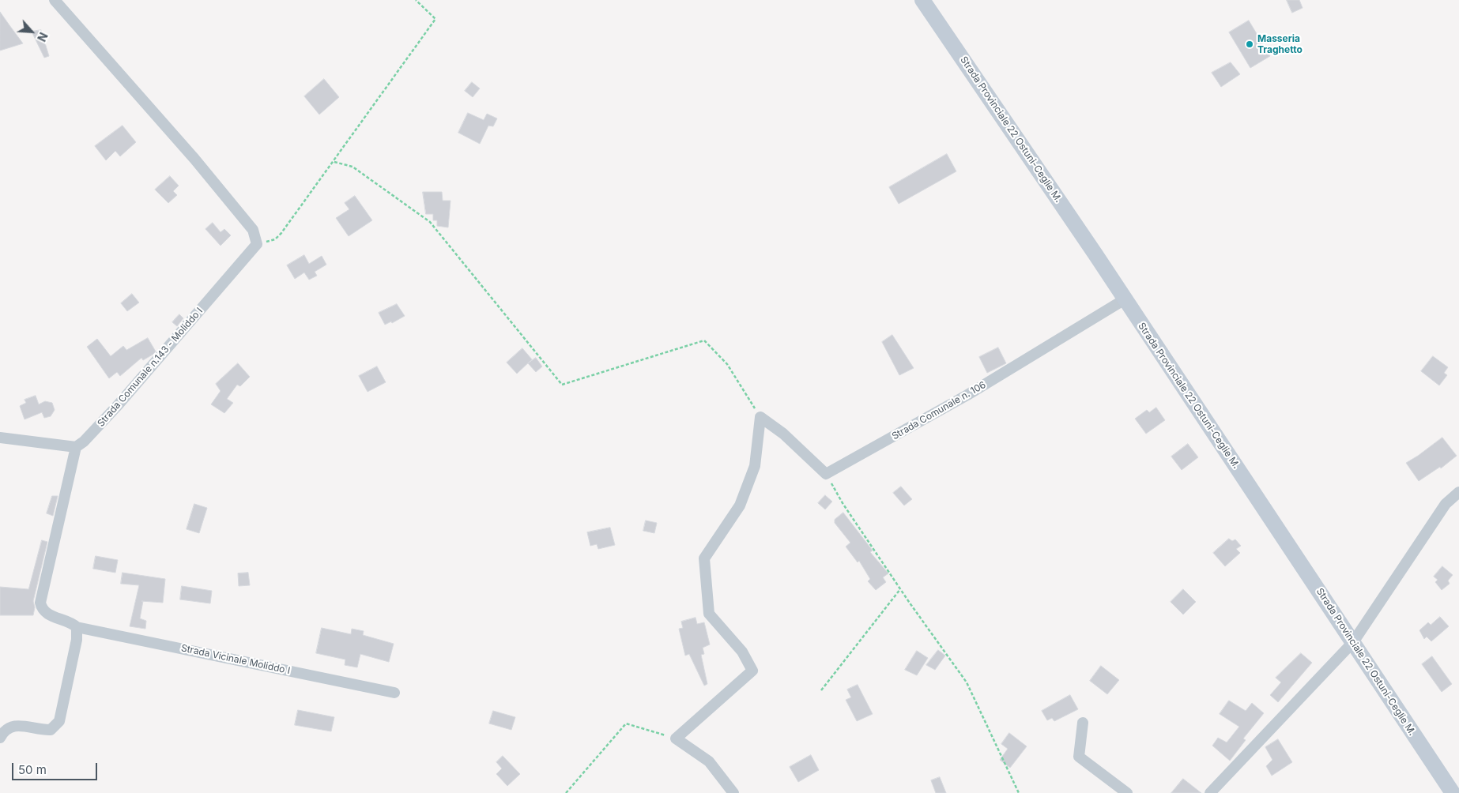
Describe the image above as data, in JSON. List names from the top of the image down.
{
  "streets": {
    "main road": ["Strada Provinciale 22 Ostuni-Ceglie M."],
    "street": ["Strada Comunale n.143 - Moliddo I", "Strada Comunale n. 106", "Strada Vicinale Moliddo I"]
  },
  "crossings": [
    ["Strada Provinciale 22 Ostuni-Ceglie M.", "Strada Comunale n. 106"]
  ],
  "places": ["Masseria Traghetto"],
  "scale_bar": "50 m",
  "north": "bottom right"
}
